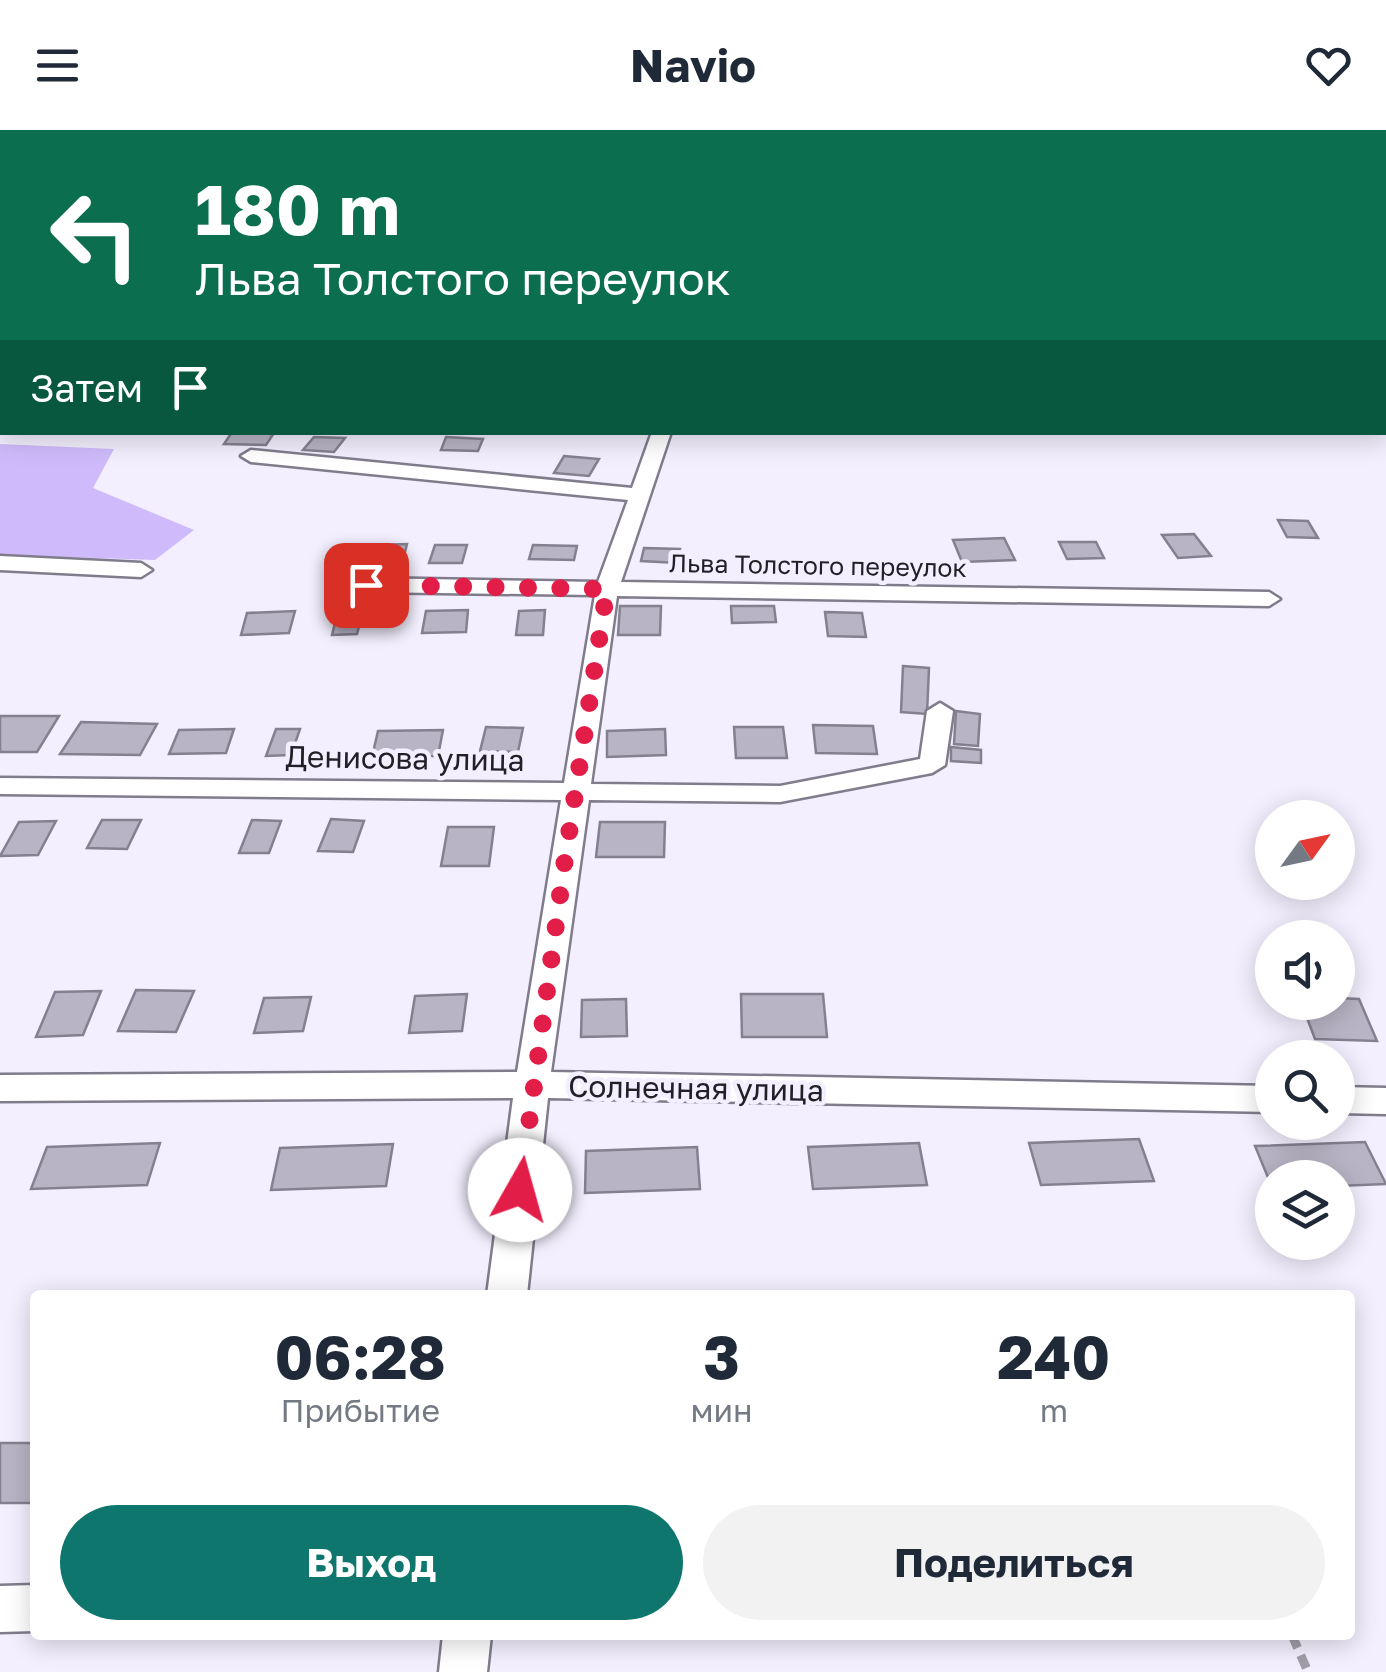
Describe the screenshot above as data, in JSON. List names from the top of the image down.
{
  "streets": {
    "street": ["Льва Толстого переулок", "Денисова улица", "Солнечная улица"]
  },
  "north": "top right",
  "page": {
    "header": "Navio",
    "turn": ["180 m", "Льва Толстого переулок"],
    "then": "Затем",
    "eta": [
      "06:28",
      "Прибытие",
      "3",
      "мин",
      "240",
      "m"
    ],
    "buttons": ["Выход", "Поделиться"]
  }
}
